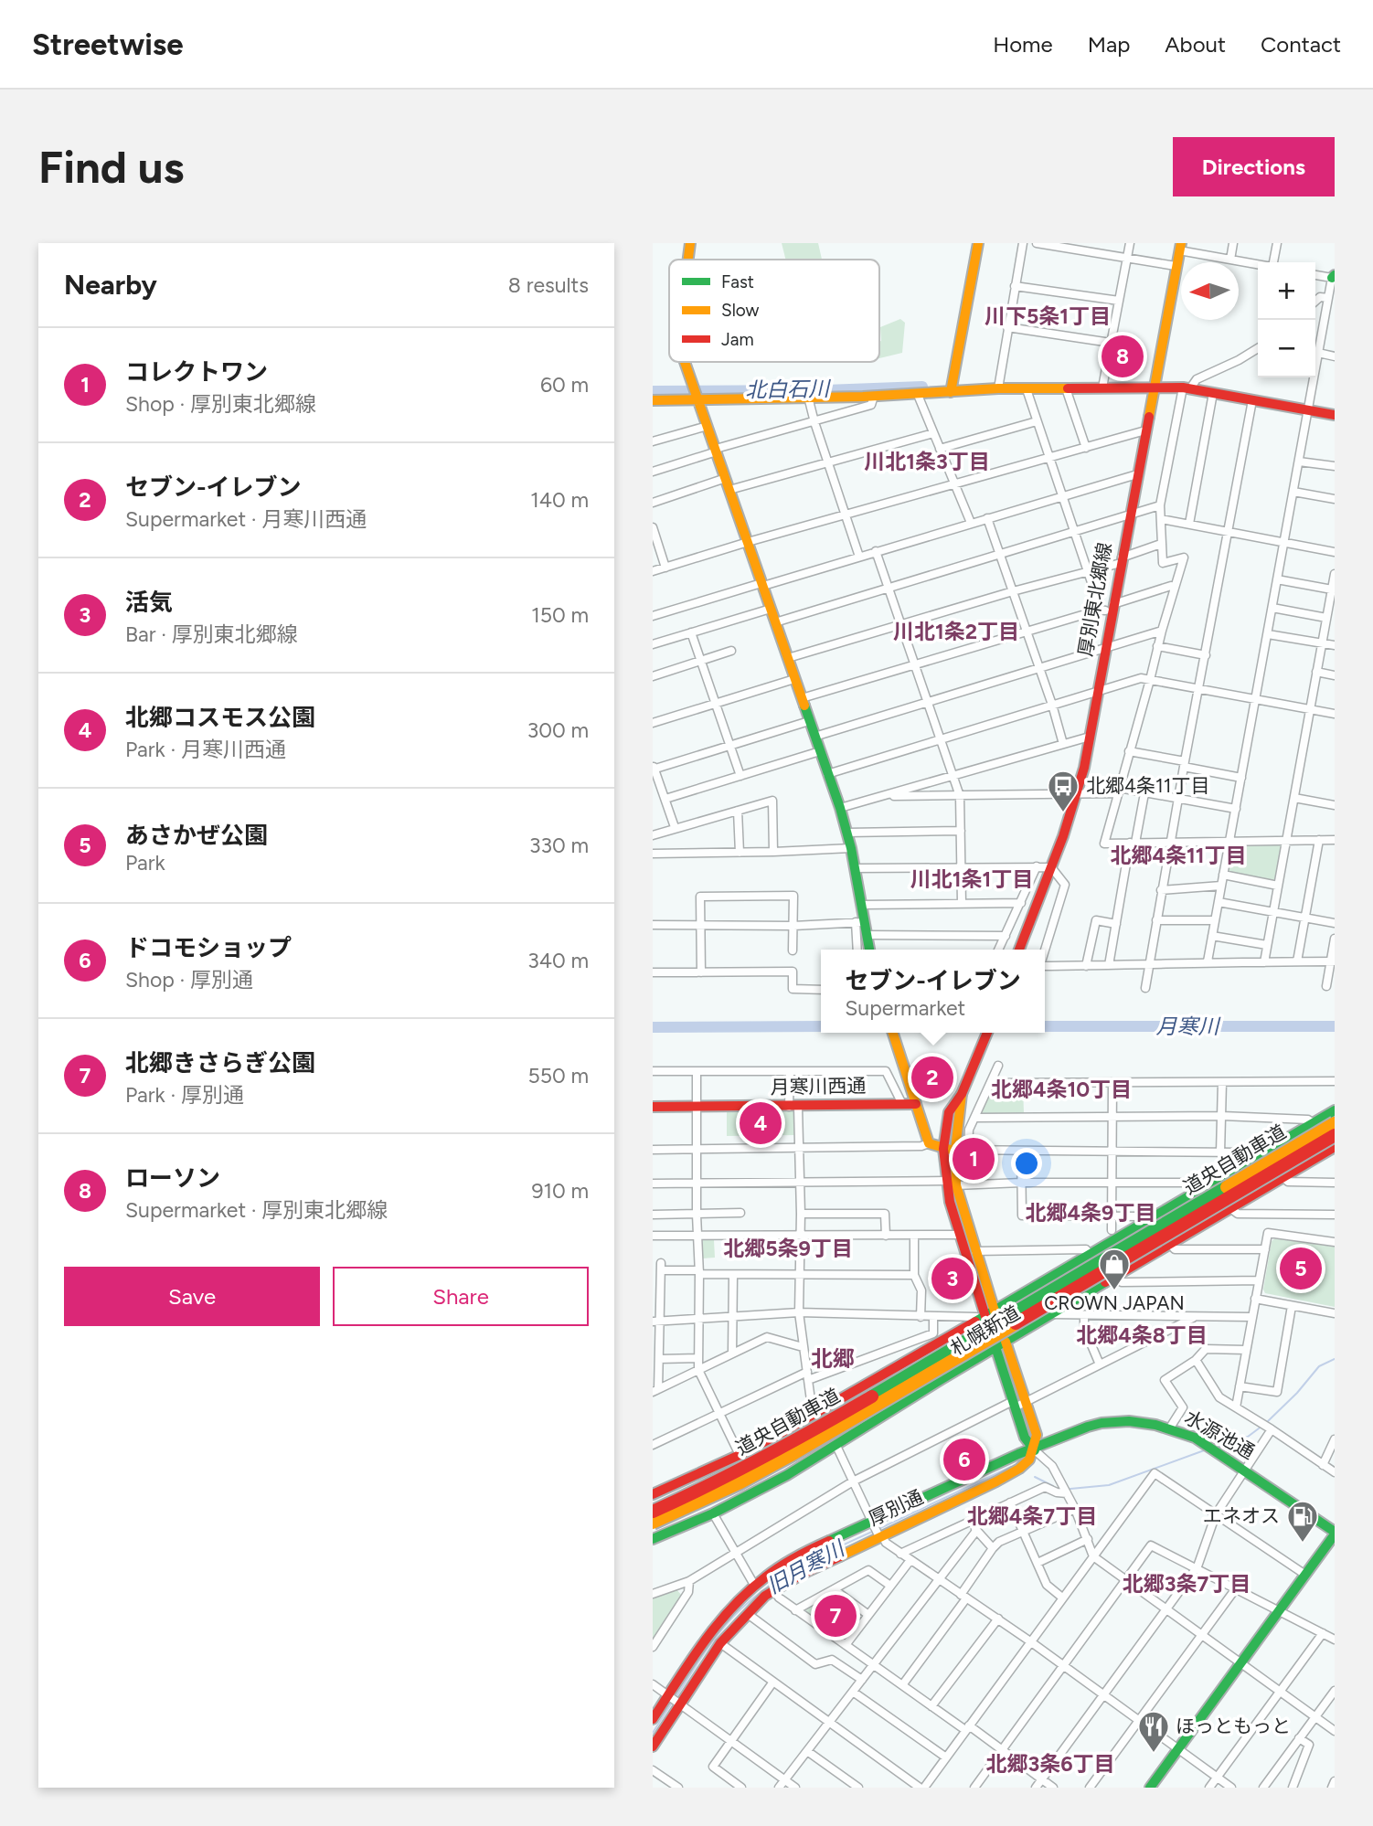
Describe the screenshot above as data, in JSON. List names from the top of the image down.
{
  "streets": {
    "main road": [
      "厚別東北郷線",
      "月寒川西通",
      "道央自動車道",
      "札幌新道",
      "水源池通",
      "厚別通"
    ]
  },
  "crossings": [
    ["水源池通", "厚別通"]
  ],
  "districts": [
    "川下5条1丁目",
    "川北1条3丁目",
    "川北1条2丁目",
    "北郷4条11丁目",
    "川北1条1丁目",
    "北郷4条10丁目",
    "北郷4条9丁目",
    "北郷5条9丁目",
    "北郷4条8丁目",
    "北郷",
    "北郷4条7丁目",
    "北郷3条7丁目",
    "北郷3条6丁目"
  ],
  "water": ["北白石川", "月寒川", "旧月寒川"],
  "places": {
    "bus stop": ["北郷4条11丁目"],
    "shop": ["CROWN JAPAN"],
    "fuel station": ["エネオス"],
    "restaurant": ["ほっともっと"]
  },
  "legend": ["Fast", "Slow", "Jam"],
  "north": "left",
  "page": {
    "header": "Streetwise",
    "nav": [
      "Home",
      "Map",
      "About",
      "Contact"
    ],
    "buttons": [
      "Directions",
      ["Save", "Share"]
    ],
    "title": "Find us",
    "heading": ["Nearby", "8 results"],
    "map_buttons": ["+", "−"],
    "list": [
      {
        "mark": "1",
        "name": "コレクトワン",
        "note": "Shop · 厚別東北郷線",
        "value": "60 m"
      },
      {
        "mark": "2",
        "name": "セブン-イレブン",
        "note": "Supermarket · 月寒川西通",
        "value": "140 m"
      },
      {
        "mark": "3",
        "name": "活気",
        "note": "Bar · 厚別東北郷線",
        "value": "150 m"
      },
      {
        "mark": "4",
        "name": "北郷コスモス公園",
        "note": "Park · 月寒川西通",
        "value": "300 m"
      },
      {
        "mark": "5",
        "name": "あさかぜ公園",
        "note": "Park",
        "value": "330 m"
      },
      {
        "mark": "6",
        "name": "ドコモショップ",
        "note": "Shop · 厚別通",
        "value": "340 m"
      },
      {
        "mark": "7",
        "name": "北郷きさらぎ公園",
        "note": "Park · 厚別通",
        "value": "550 m"
      },
      {
        "mark": "8",
        "name": "ローソン",
        "note": "Supermarket · 厚別東北郷線",
        "value": "910 m"
      }
    ],
    "pins": [
      "8",
      "2",
      "4",
      "1",
      "5",
      "3",
      "6",
      "7"
    ],
    "popup": ["セブン-イレブン", "Supermarket"]
  }
}
